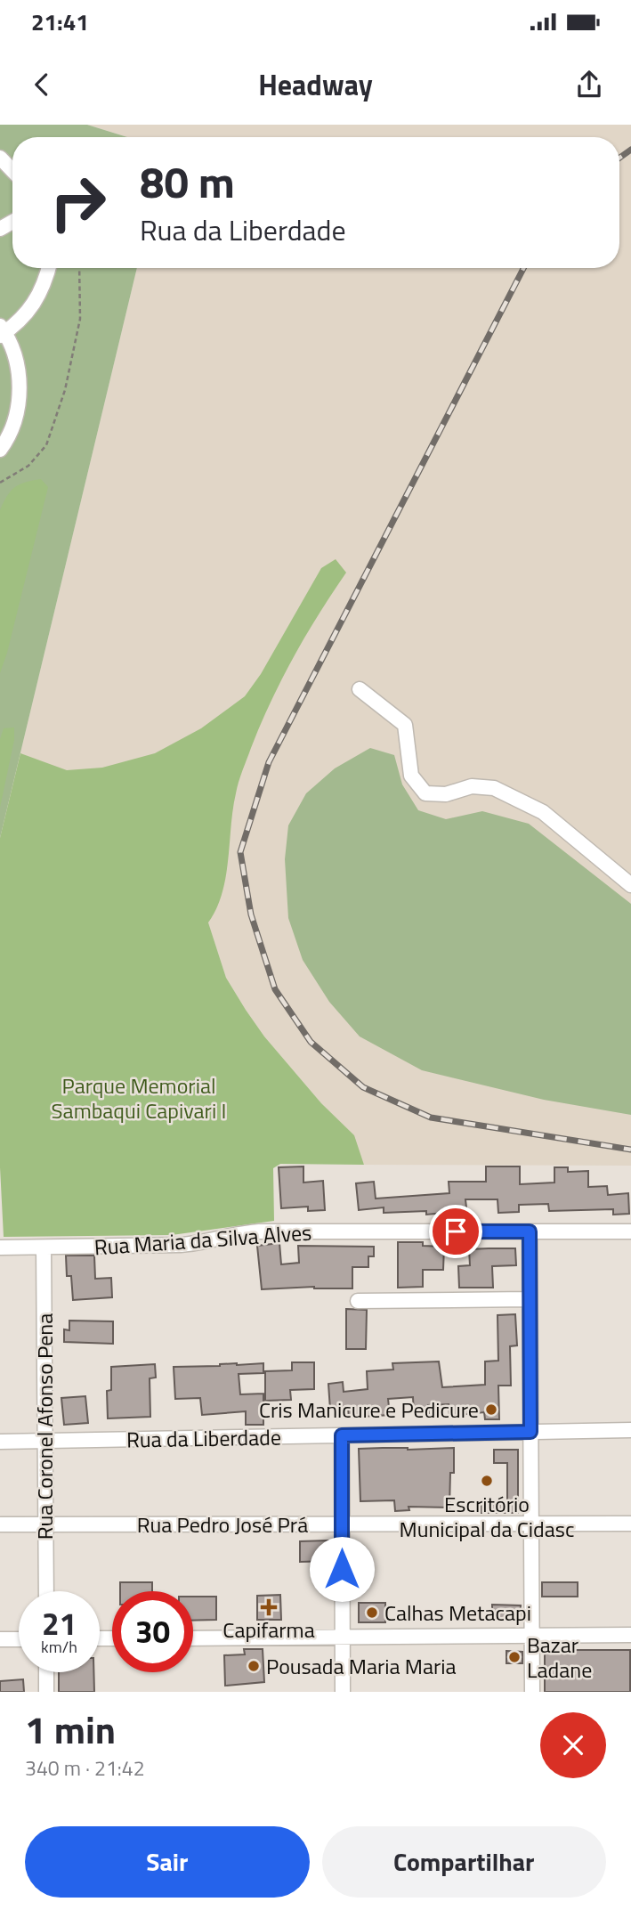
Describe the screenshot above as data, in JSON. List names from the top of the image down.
{
  "streets": {
    "street": [
      "Rua Maria da Silva Alves",
      "Rua Coronel Afonso Pena",
      "Rua da Liberdade",
      "Rua Pedro José Prá"
    ]
  },
  "crossings": [
    ["Rua Maria da Silva Alves", "Rua Coronel Afonso Pena"],
    ["Rua Coronel Afonso Pena", "Rua da Liberdade"],
    ["Rua Coronel Afonso Pena", "Rua Pedro José Prá"]
  ],
  "parks": ["Parque Memorial Sambaqui Capivari I"],
  "places": {
    "other": [
      "Cris Manicure e Pedicure",
      "Escritório Municipal da Cidasc",
      "Calhas Metacapi",
      "Bazar Ladane",
      "Pousada Maria Maria"
    ],
    "health": ["Capifarma"]
  },
  "page": {
    "status": "21:41",
    "header": "Headway",
    "turn": ["80 m", "Rua da Liberdade"],
    "speed": "21 km/h",
    "limit": "30",
    "heading": ["1 min", "340 m · 21:42"],
    "buttons": ["Sair", "Compartilhar"]
  }
}
